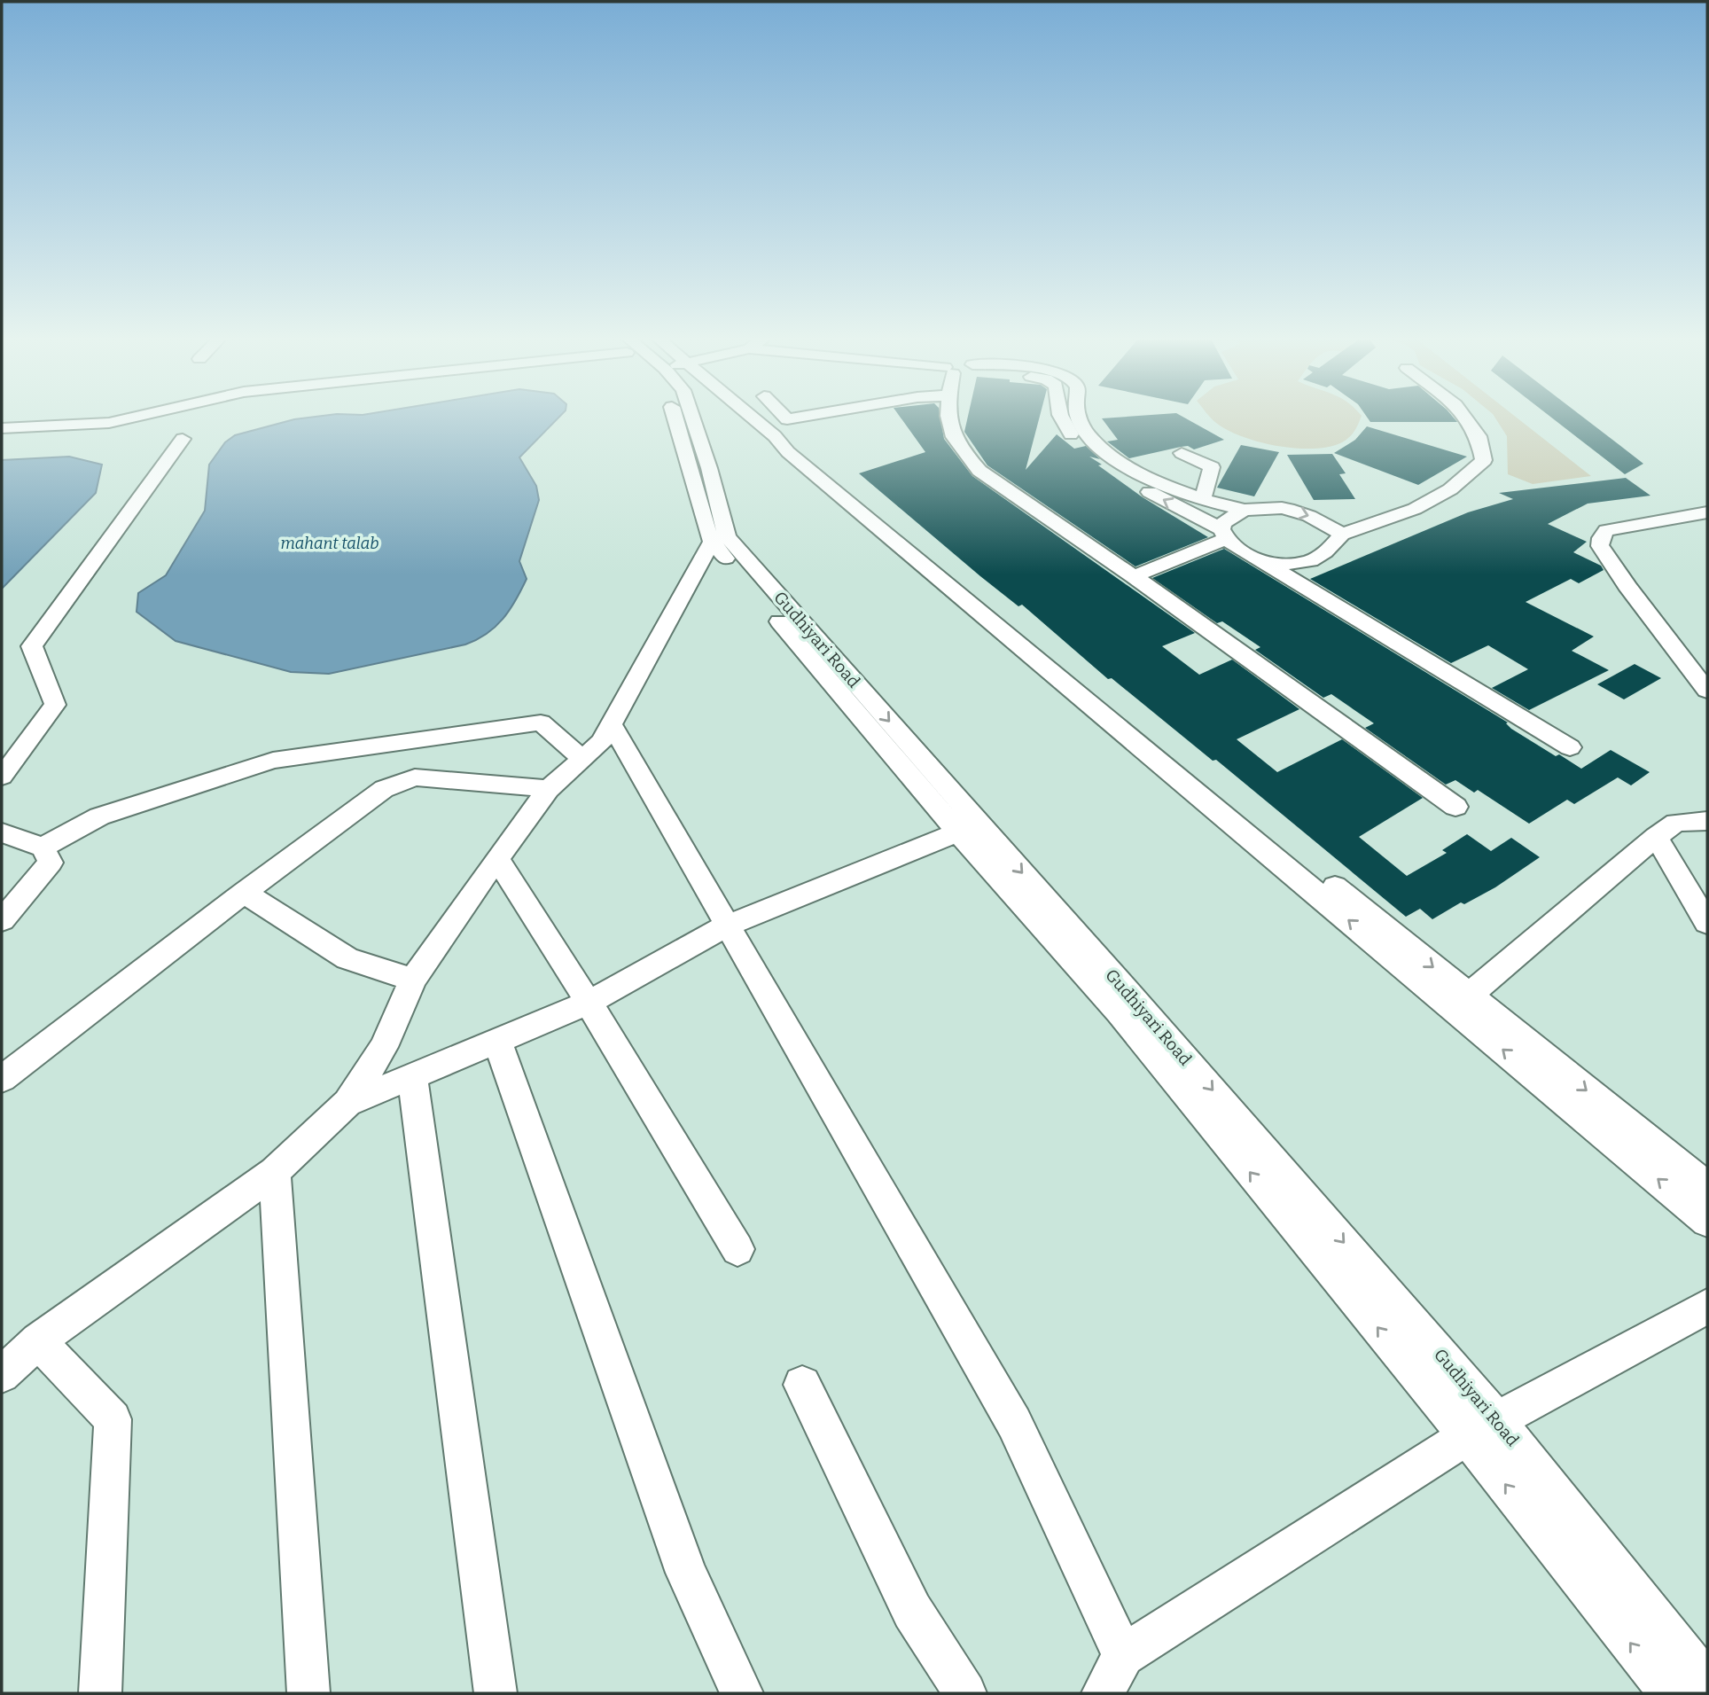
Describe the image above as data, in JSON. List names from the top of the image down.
{
  "streets": {
    "street": ["Gudhiyari Road"]
  },
  "water": ["mahant talab"]
}
